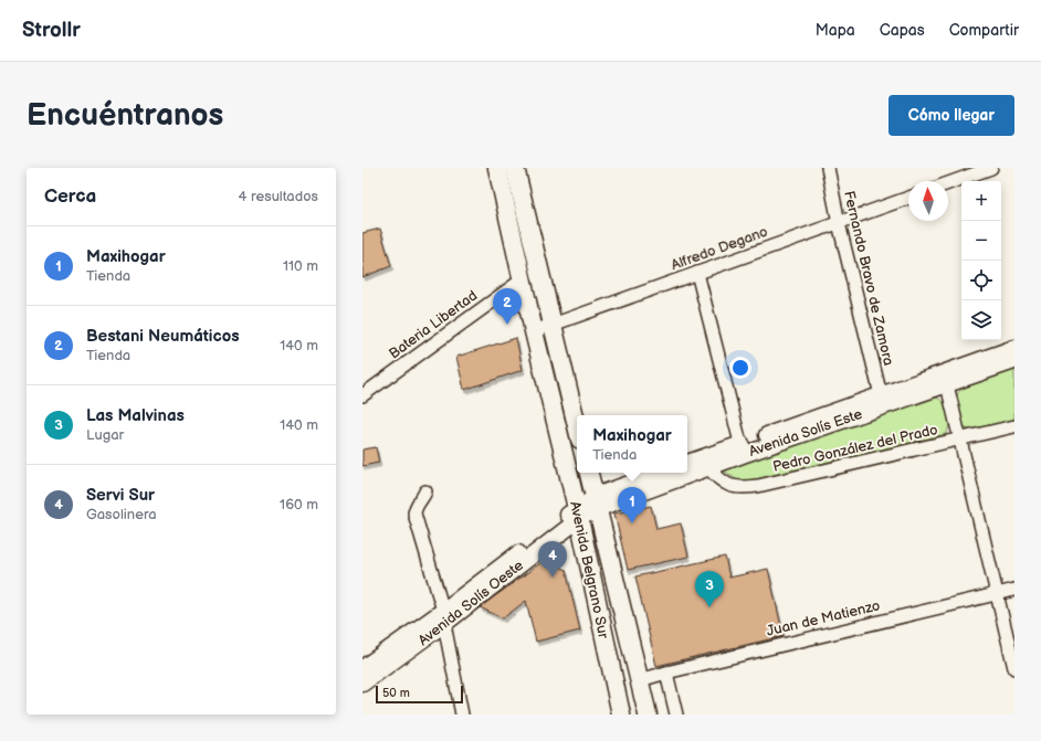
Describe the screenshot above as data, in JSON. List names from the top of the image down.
{
  "streets": {
    "highway": ["Avenida Belgrano Sur"],
    "main road": ["Avenida Solís Este", "Avenida Solís Oeste"],
    "street": [
      "Alfredo Degano",
      "Fernando Bravo de Zamora",
      "Bateria Libertad",
      "Pedro González del Prado",
      "Juan de Matienzo"
    ]
  },
  "crossings": [
    ["Alfredo Degano", "Fernando Bravo de Zamora"],
    ["Alfredo Degano", "Avenida Belgrano Sur"],
    ["Fernando Bravo de Zamora", "Avenida Solís Este"],
    ["Bateria Libertad", "Avenida Belgrano Sur"],
    ["Avenida Solís Este", "Pedro González del Prado"],
    ["Avenida Solís Este", "Avenida Belgrano Sur"],
    ["Avenida Solís Este", "Avenida Solís Oeste"],
    ["Avenida Belgrano Sur", "Avenida Solís Oeste"],
    ["Avenida Belgrano Sur", "Juan de Matienzo"]
  ],
  "scale_bar": "50 m",
  "north": "top",
  "page": {
    "header": "Strollr",
    "nav": ["Mapa", "Capas", "Compartir"],
    "buttons": "Cómo llegar",
    "title": "Encuéntranos",
    "heading": ["Cerca", "4 resultados"],
    "map_buttons": ["+", "−"],
    "list": [
      {
        "mark": "1",
        "name": "Maxihogar",
        "note": "Tienda",
        "value": "110 m"
      },
      {
        "mark": "2",
        "name": "Bestani Neumáticos",
        "note": "Tienda",
        "value": "140 m"
      },
      {
        "mark": "3",
        "name": "Las Malvinas",
        "note": "Lugar",
        "value": "140 m"
      },
      {
        "mark": "4",
        "name": "Servi Sur",
        "note": "Gasolinera",
        "value": "160 m"
      }
    ],
    "pins": [
      "2",
      "1",
      "4",
      "3"
    ],
    "popup": ["Maxihogar", "Tienda"],
    "scale": "50 m"
  }
}
